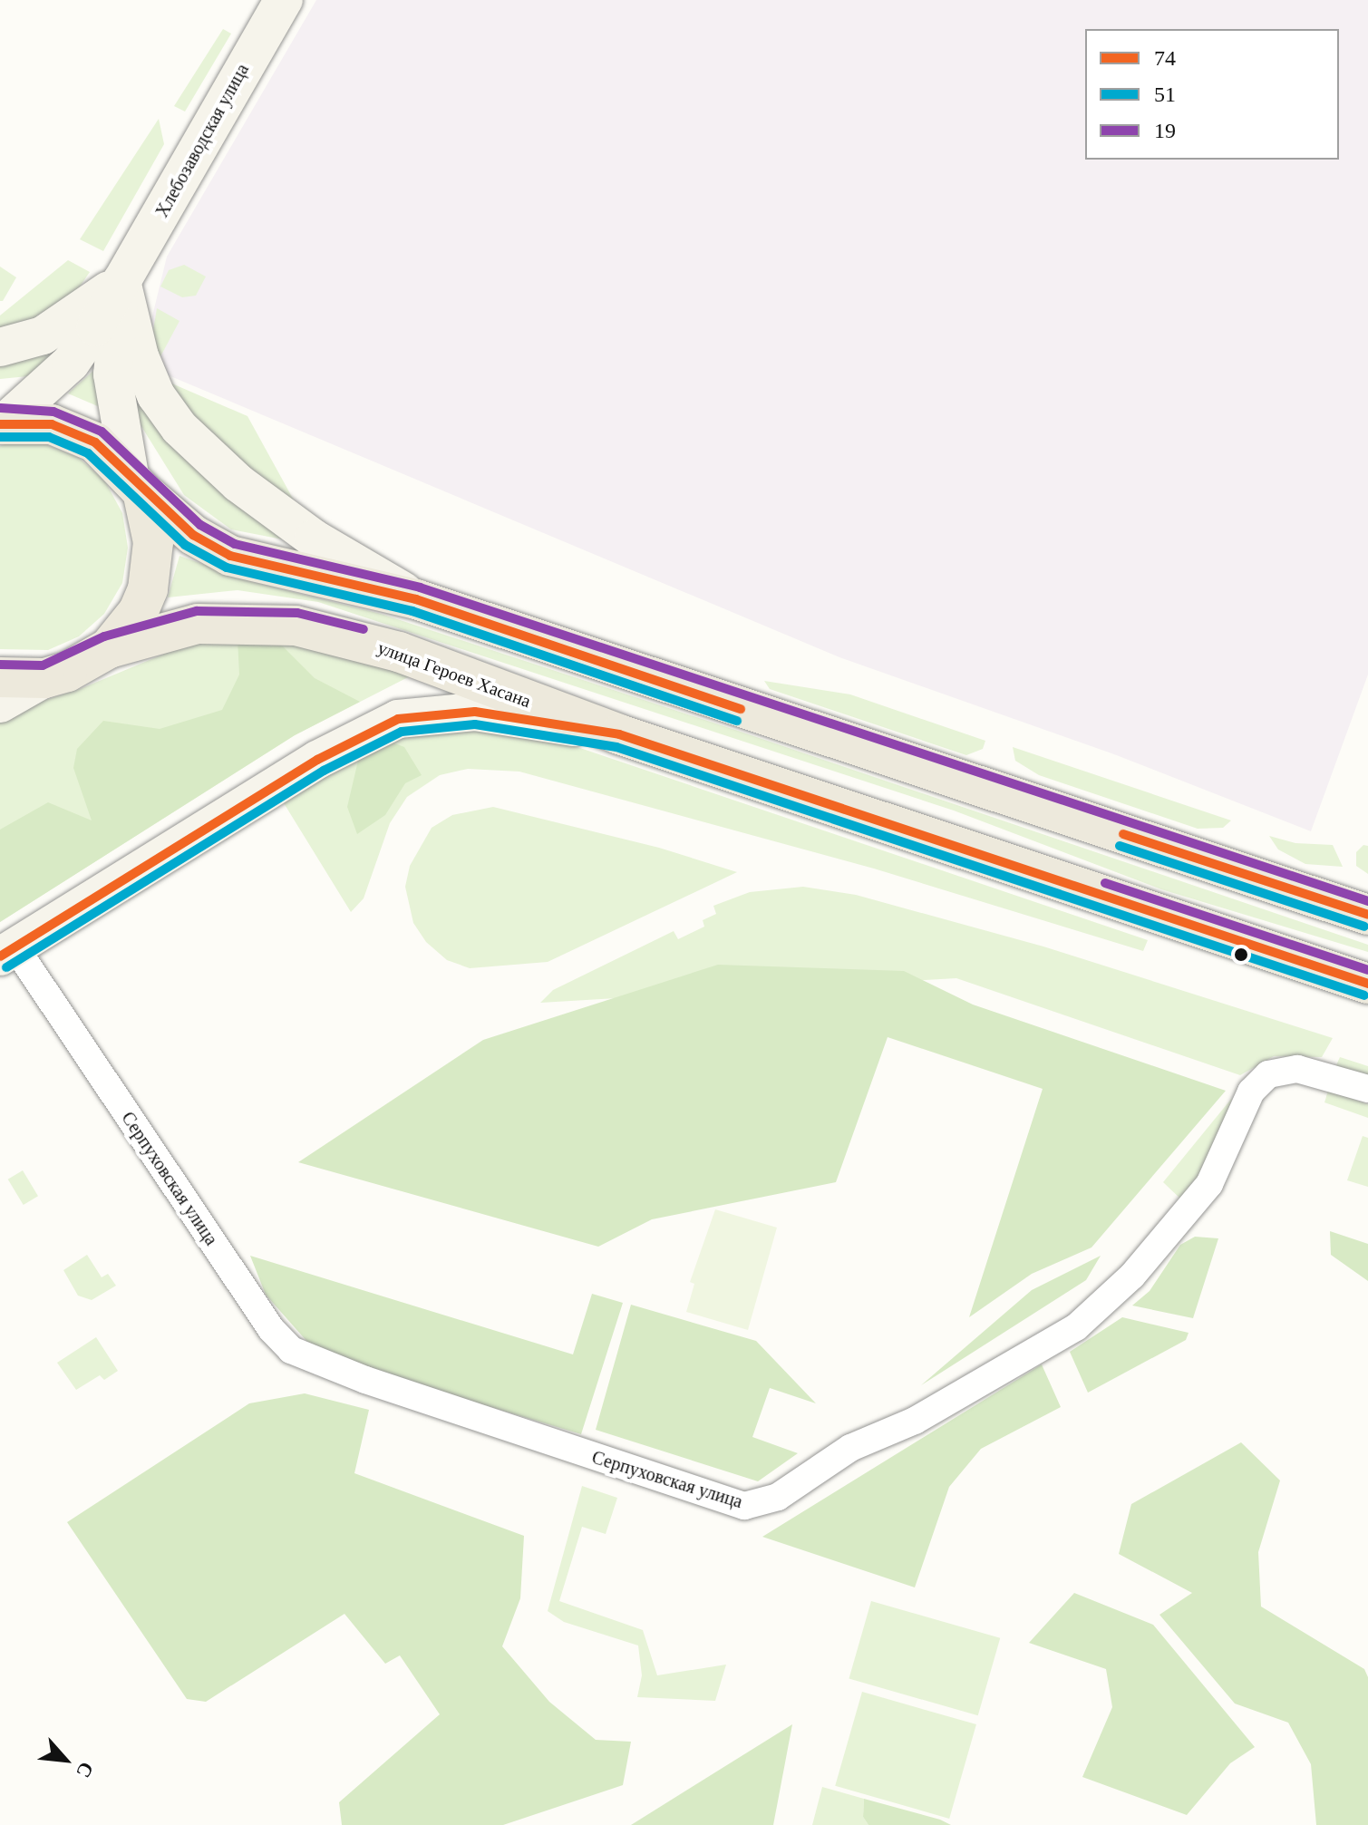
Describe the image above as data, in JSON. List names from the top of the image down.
{
  "streets": {
    "main road": ["Хлебозаводская улица", "улица Героев Хасана"],
    "street": ["Серпуховская улица"]
  },
  "lines": ["transit line 19", "transit line 74", "transit line 51"],
  "legend": ["74", "51", "19"],
  "north": "bottom right"
}
